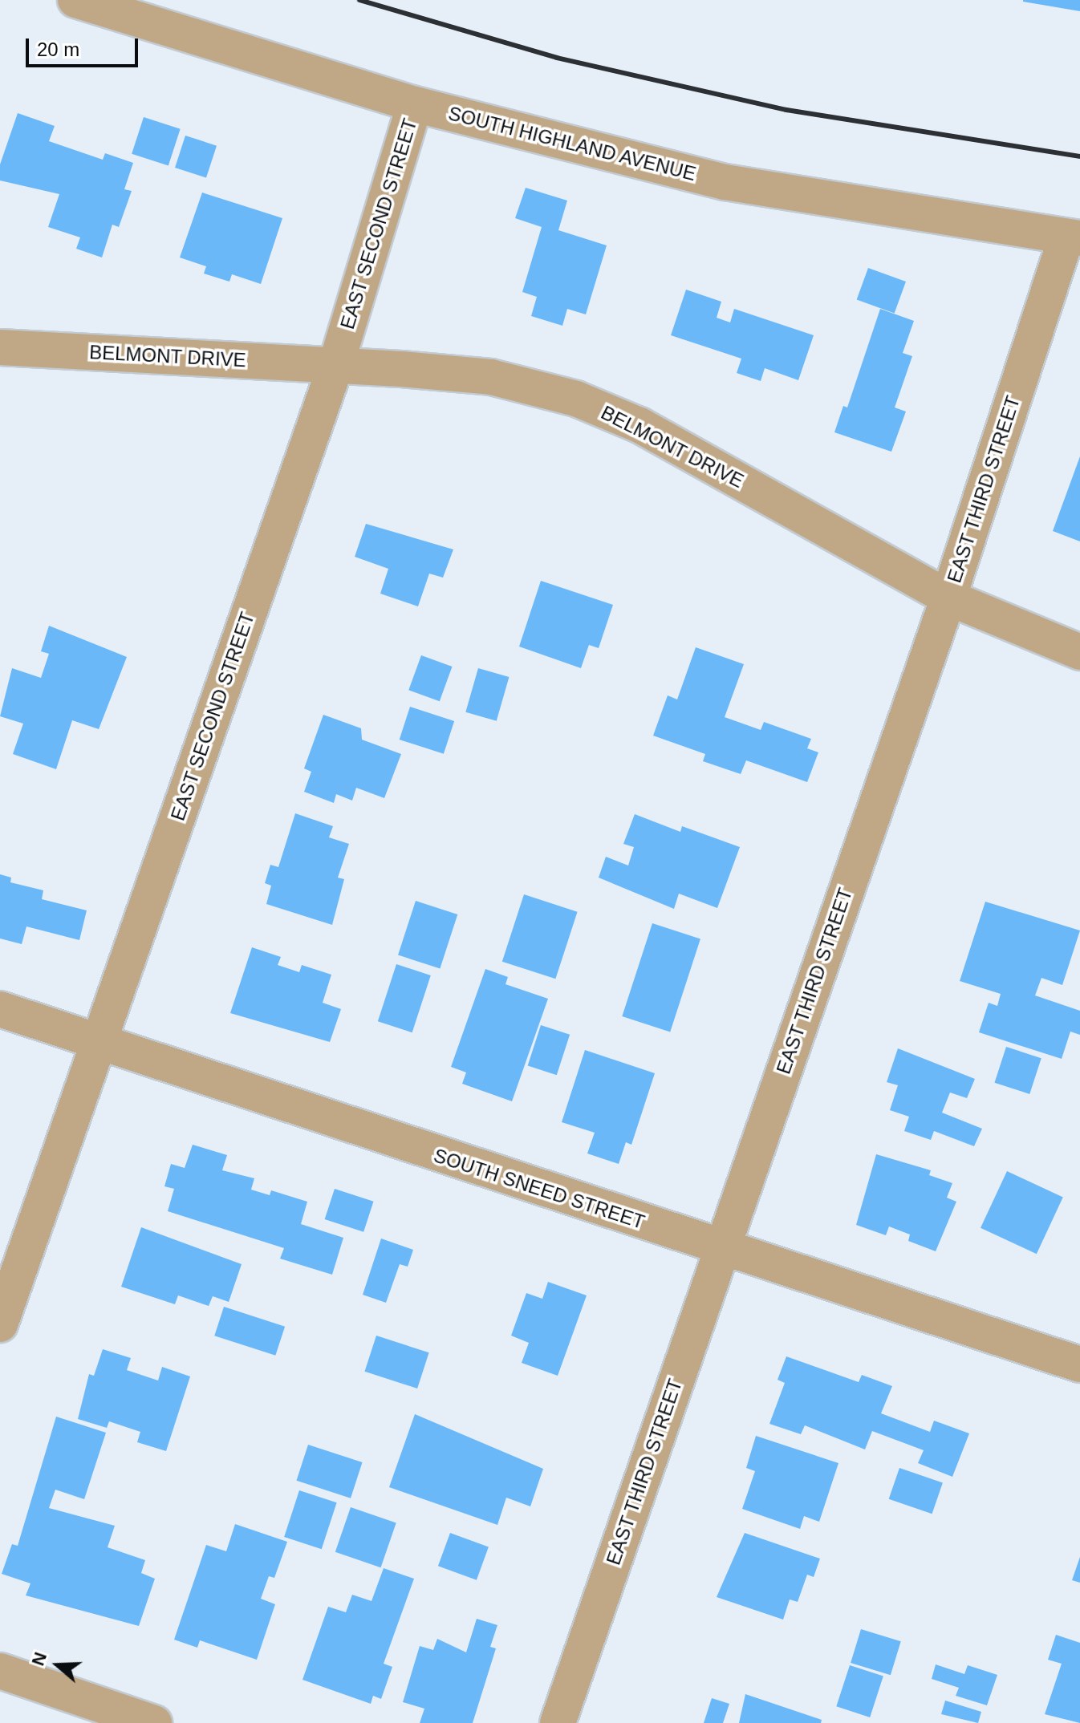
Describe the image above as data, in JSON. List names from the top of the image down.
{
  "streets": {
    "street": [
      "SOUTH HIGHLAND AVENUE",
      "EAST SECOND STREET",
      "BELMONT DRIVE",
      "EAST THIRD STREET",
      "SOUTH SNEED STREET"
    ]
  },
  "crossings": [
    ["SOUTH HIGHLAND AVENUE", "EAST SECOND STREET"],
    ["SOUTH HIGHLAND AVENUE", "EAST THIRD STREET"],
    ["EAST SECOND STREET", "BELMONT DRIVE"],
    ["EAST SECOND STREET", "SOUTH SNEED STREET"],
    ["BELMONT DRIVE", "EAST THIRD STREET"],
    ["EAST THIRD STREET", "SOUTH SNEED STREET"]
  ],
  "scale_bar": "20 m",
  "north": "left"
}
